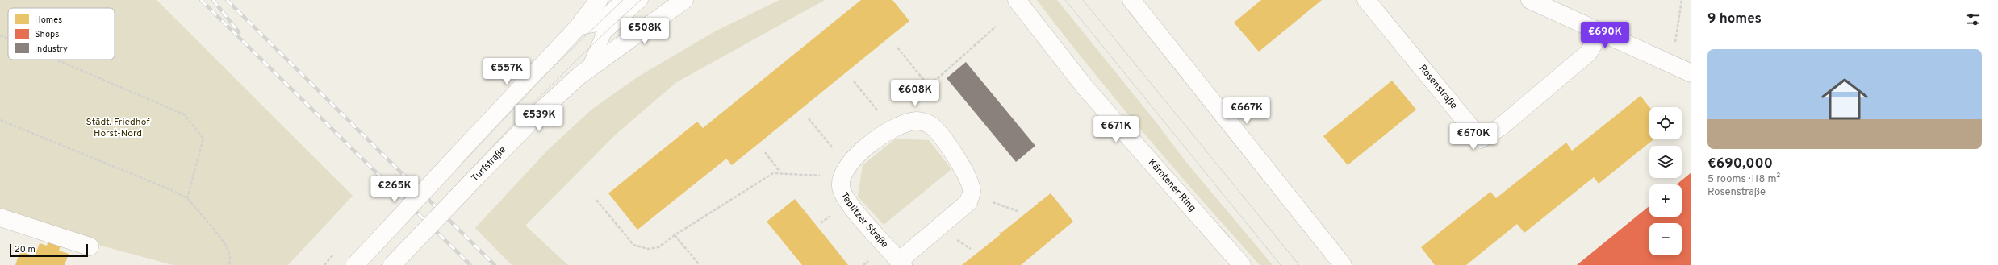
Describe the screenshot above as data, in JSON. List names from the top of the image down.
{
  "streets": {
    "main road": [
      "Rosenstraße",
      "Turfstraße",
      "Kärntener Ring",
      "Teplitzer Straße"
    ]
  },
  "parks": ["Städt. Friedhof Horst-Nord"],
  "legend": ["Homes", "Shops", "Industry"],
  "scale_bar": "20 m",
  "page": {
    "heading": "9 homes",
    "price": [
      "€508K",
      "€690K",
      "€557K",
      "€608K",
      "€667K",
      "€539K",
      "€671K",
      "€670K",
      "€265K"
    ],
    "list": [
      {
        "name": "€690,000",
        "note": "5 rooms · 118 m² · Rosenstraße"
      }
    ],
    "map_buttons": ["+", "−"],
    "scale": "20 m"
  }
}
